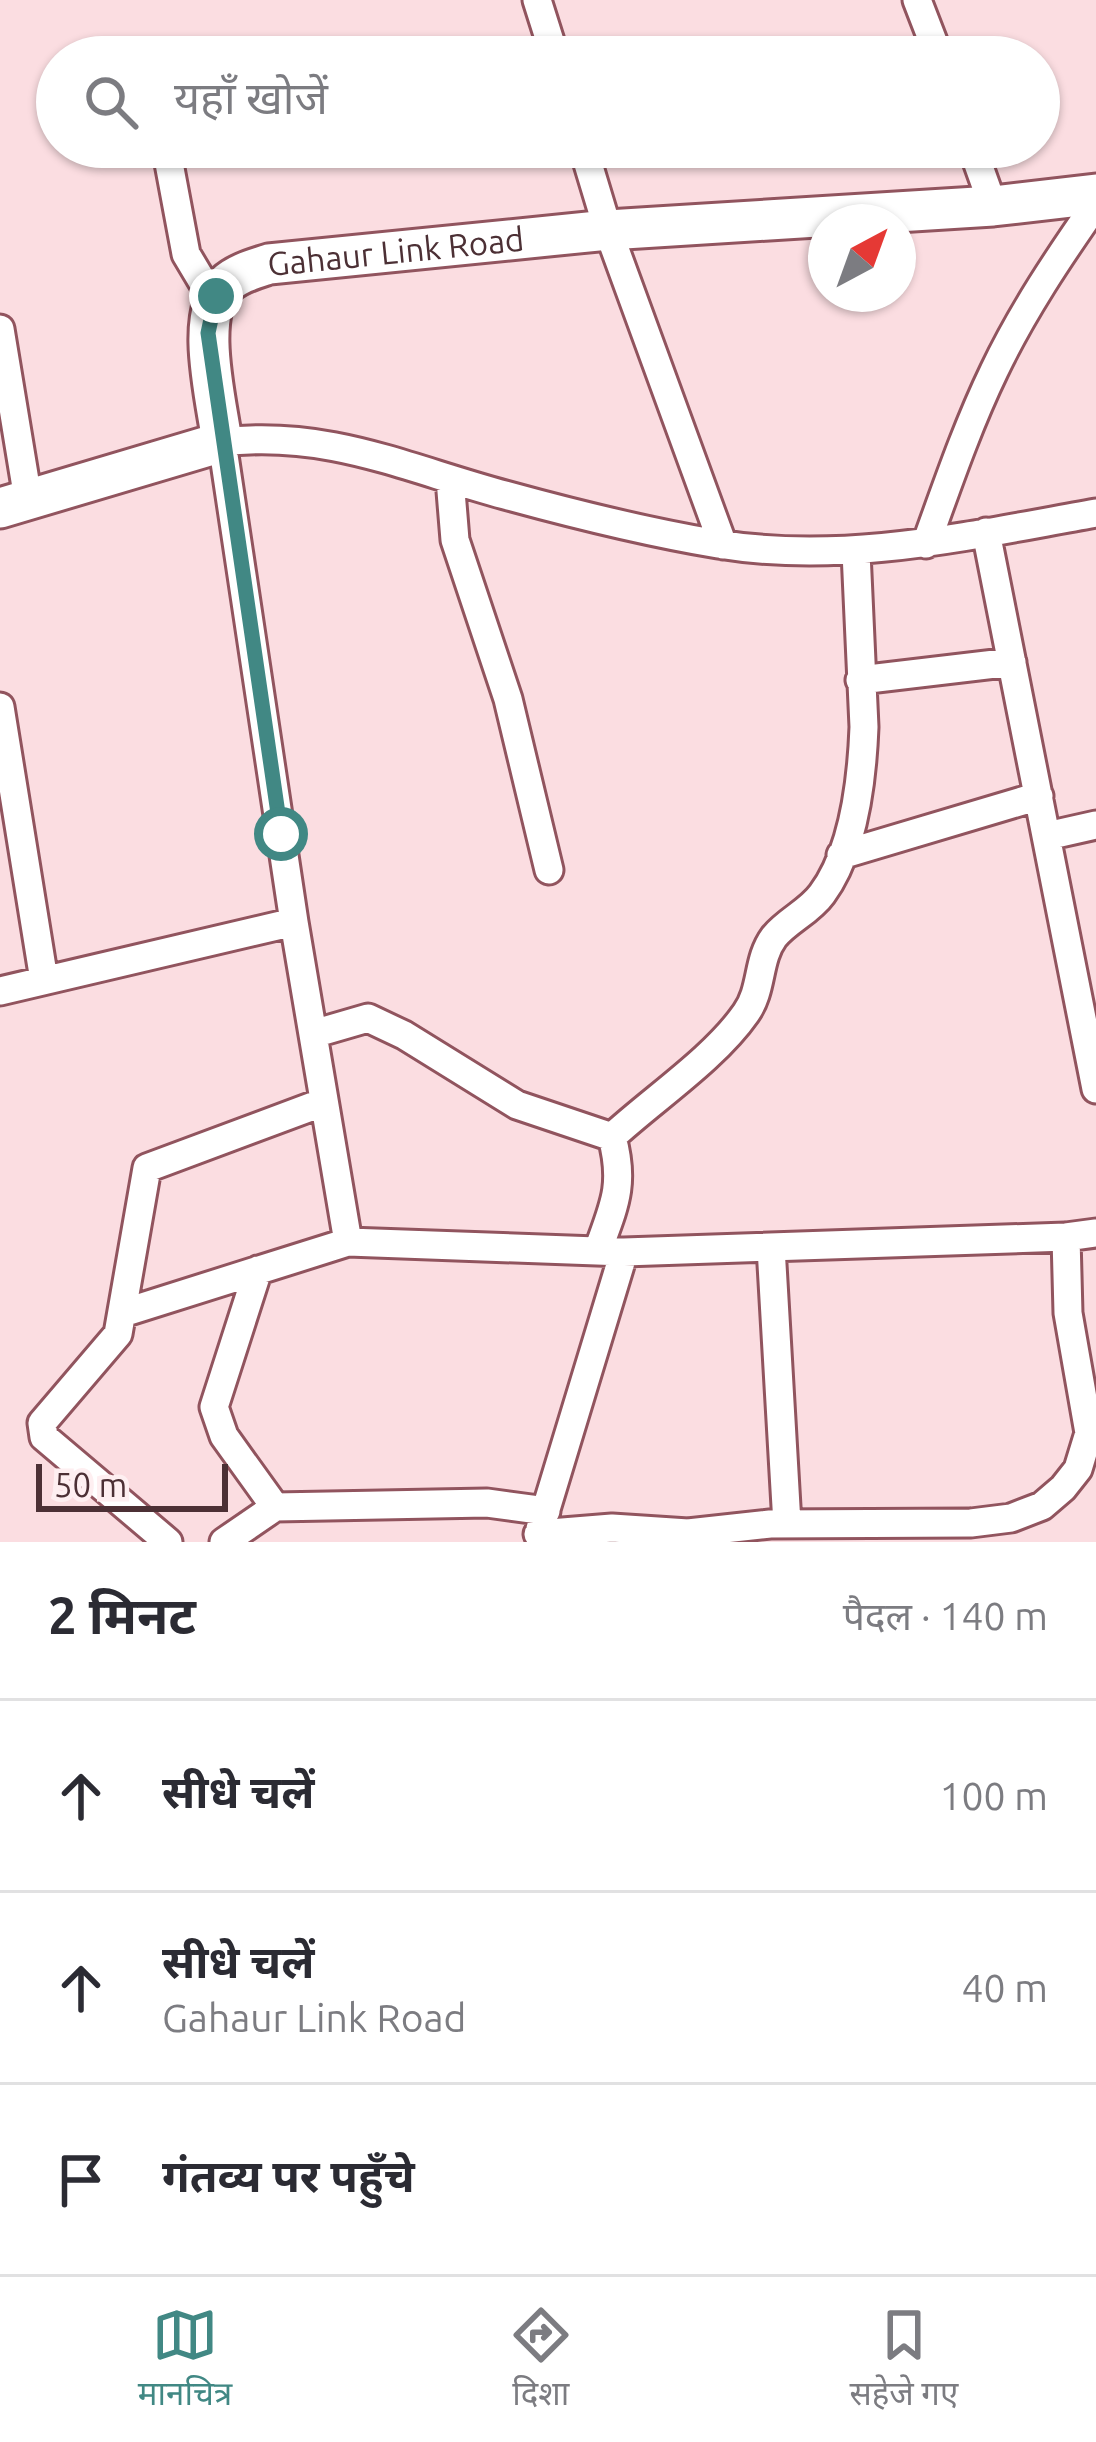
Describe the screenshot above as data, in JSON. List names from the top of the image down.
{
  "streets": {
    "street": ["Gahaur Link Road"]
  },
  "scale_bar": "50 m",
  "north": "top right",
  "page": {
    "search": "यहाँ खोजें",
    "scale": "50 m",
    "heading": ["2 मिनट", "पैदल · 140 m"],
    "list": [
      ["सीधे चलें", "100 m"],
      ["सीधे चलें", "Gahaur Link Road", "40 m"],
      "गंतव्य पर पहुँचे"
    ],
    "nav": ["मानचित्र", "दिशा", "सहेजे गए"]
  }
}
